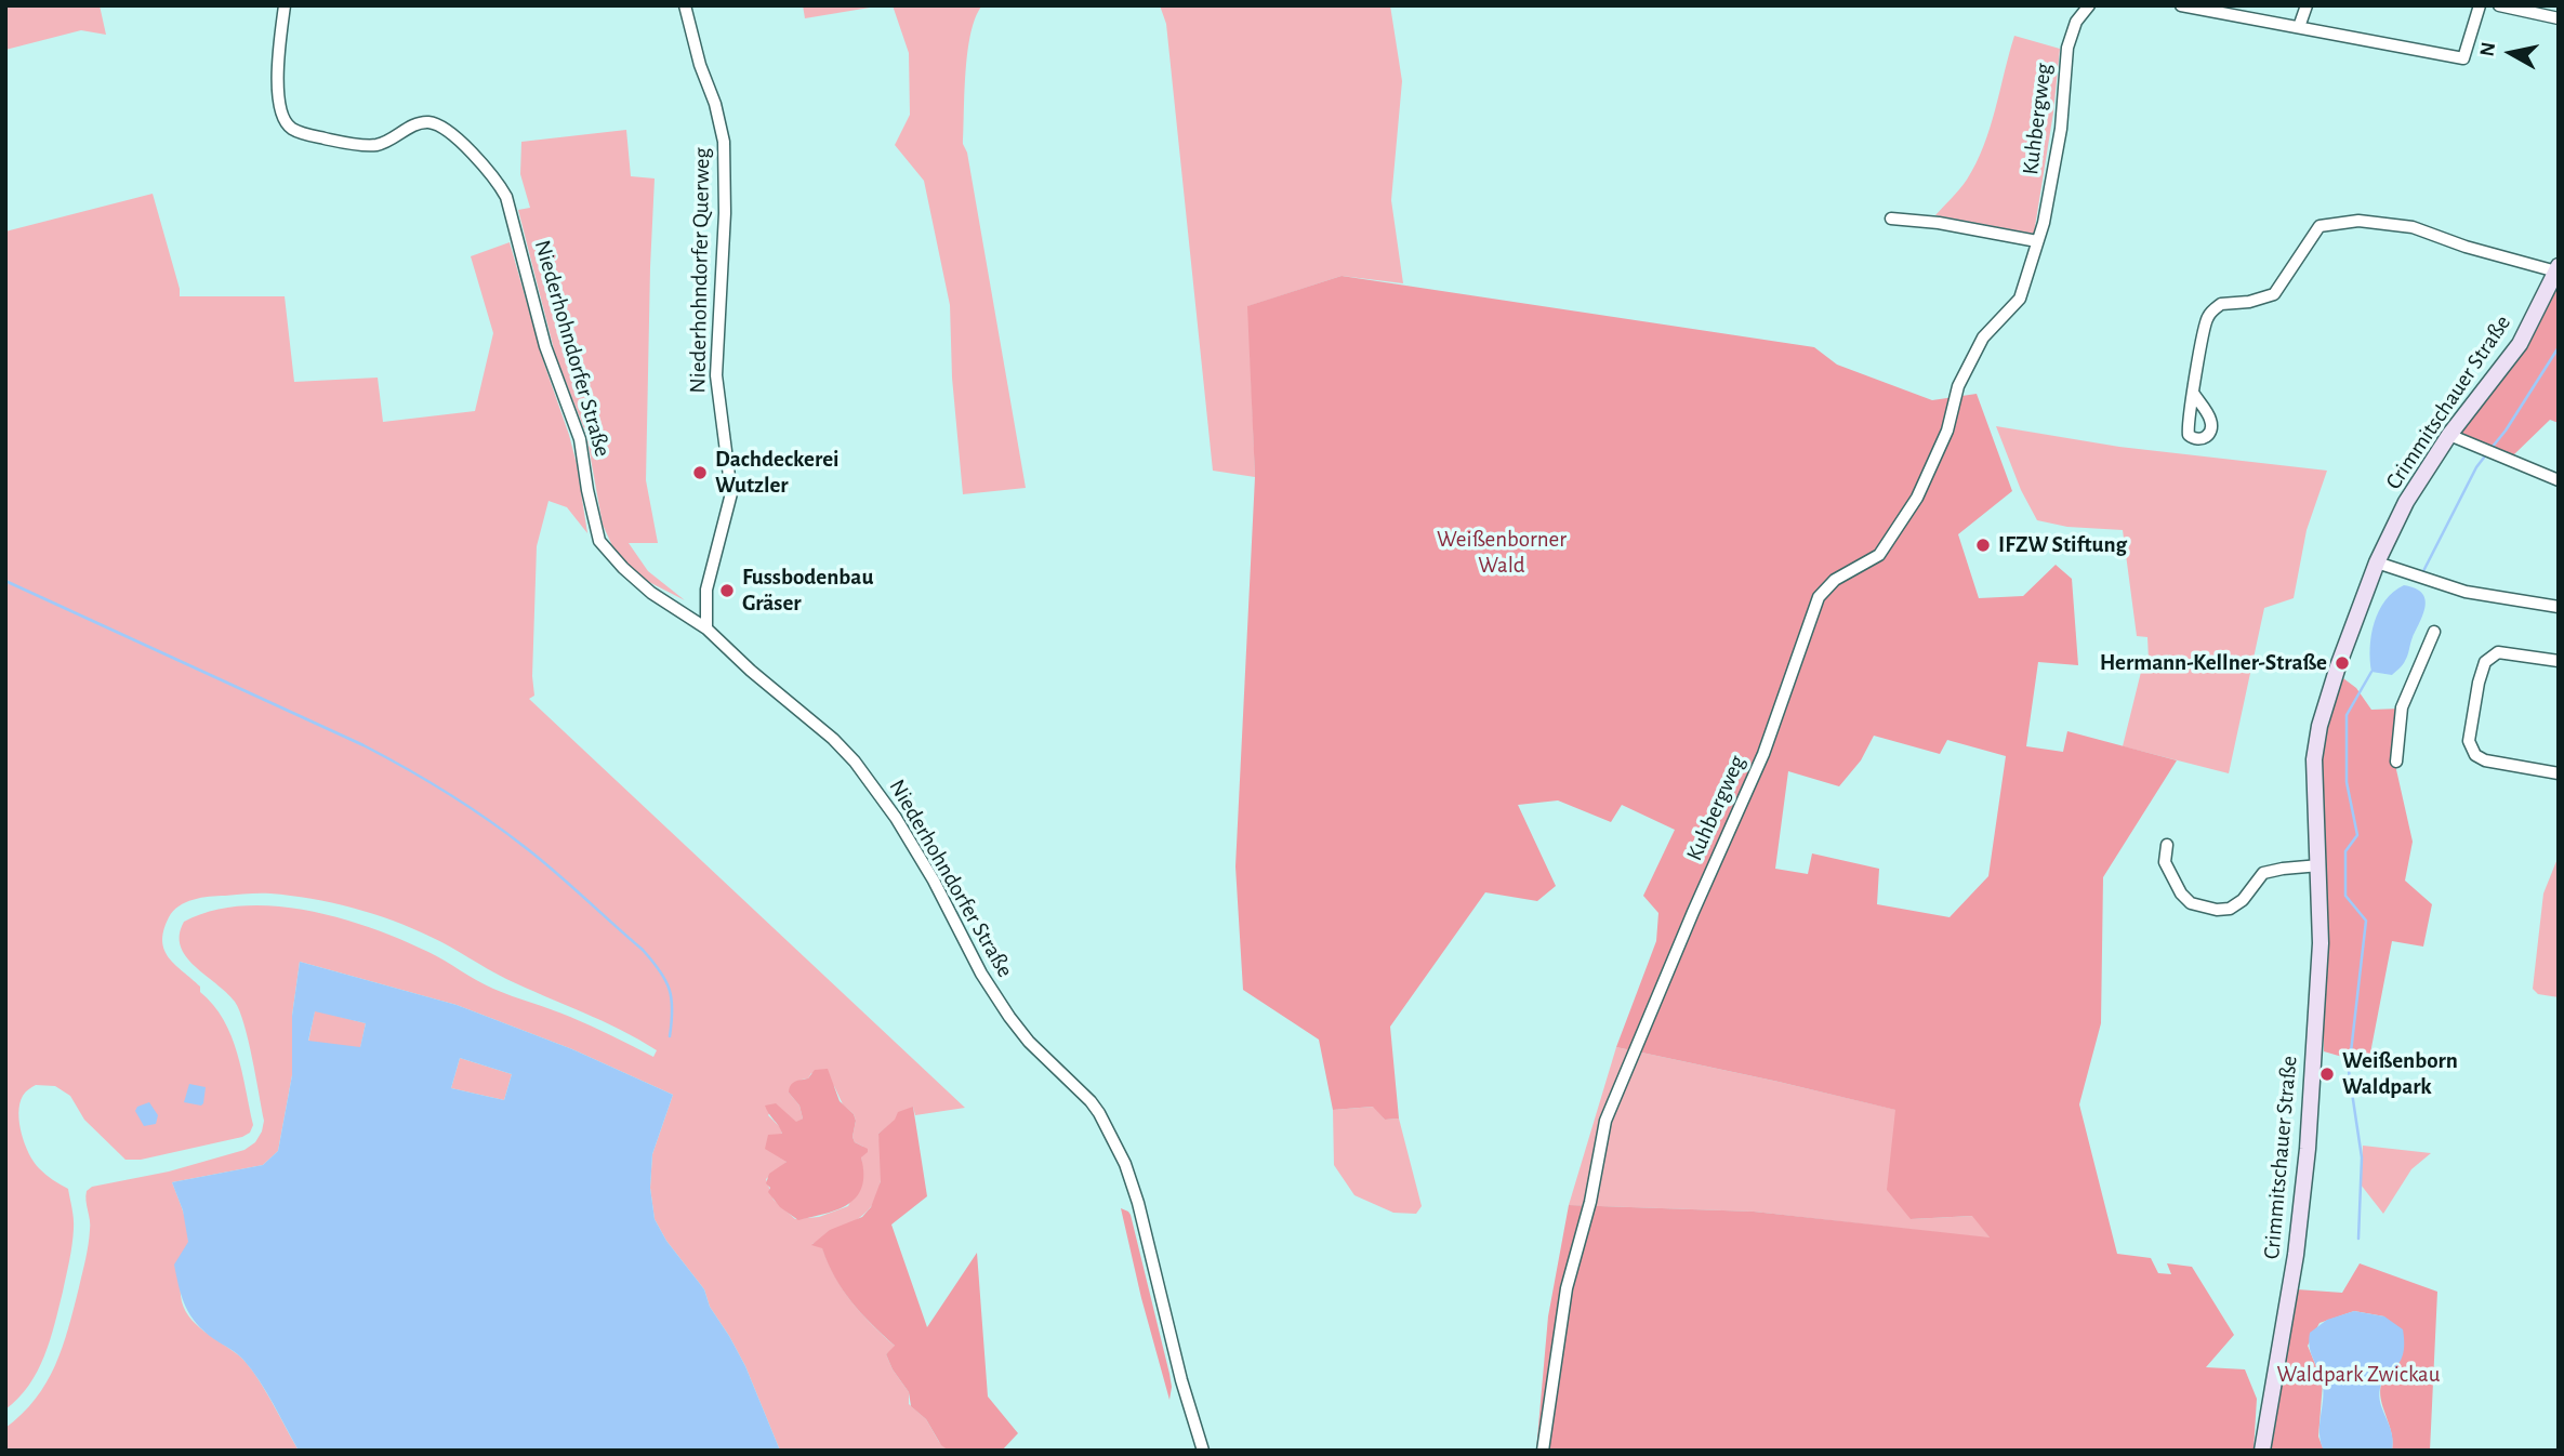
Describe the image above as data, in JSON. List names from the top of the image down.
{
  "streets": {
    "main road": ["Crimmitschauer Straße"],
    "street": ["Kuhbergweg", "Niederhohndorfer Querweg", "Niederhohndorfer Straße"]
  },
  "crossings": [
    ["Niederhohndorfer Querweg", "Niederhohndorfer Straße"]
  ],
  "parks": ["Weißenborner Wald", "Waldpark Zwickau"],
  "places": [
    "Dachdeckerei Wutzler",
    "IFZW Stiftung",
    "Fussbodenbau Gräser",
    "Hermann-Kellner-Straße",
    "Weißenborn Waldpark"
  ],
  "north": "left"
}
